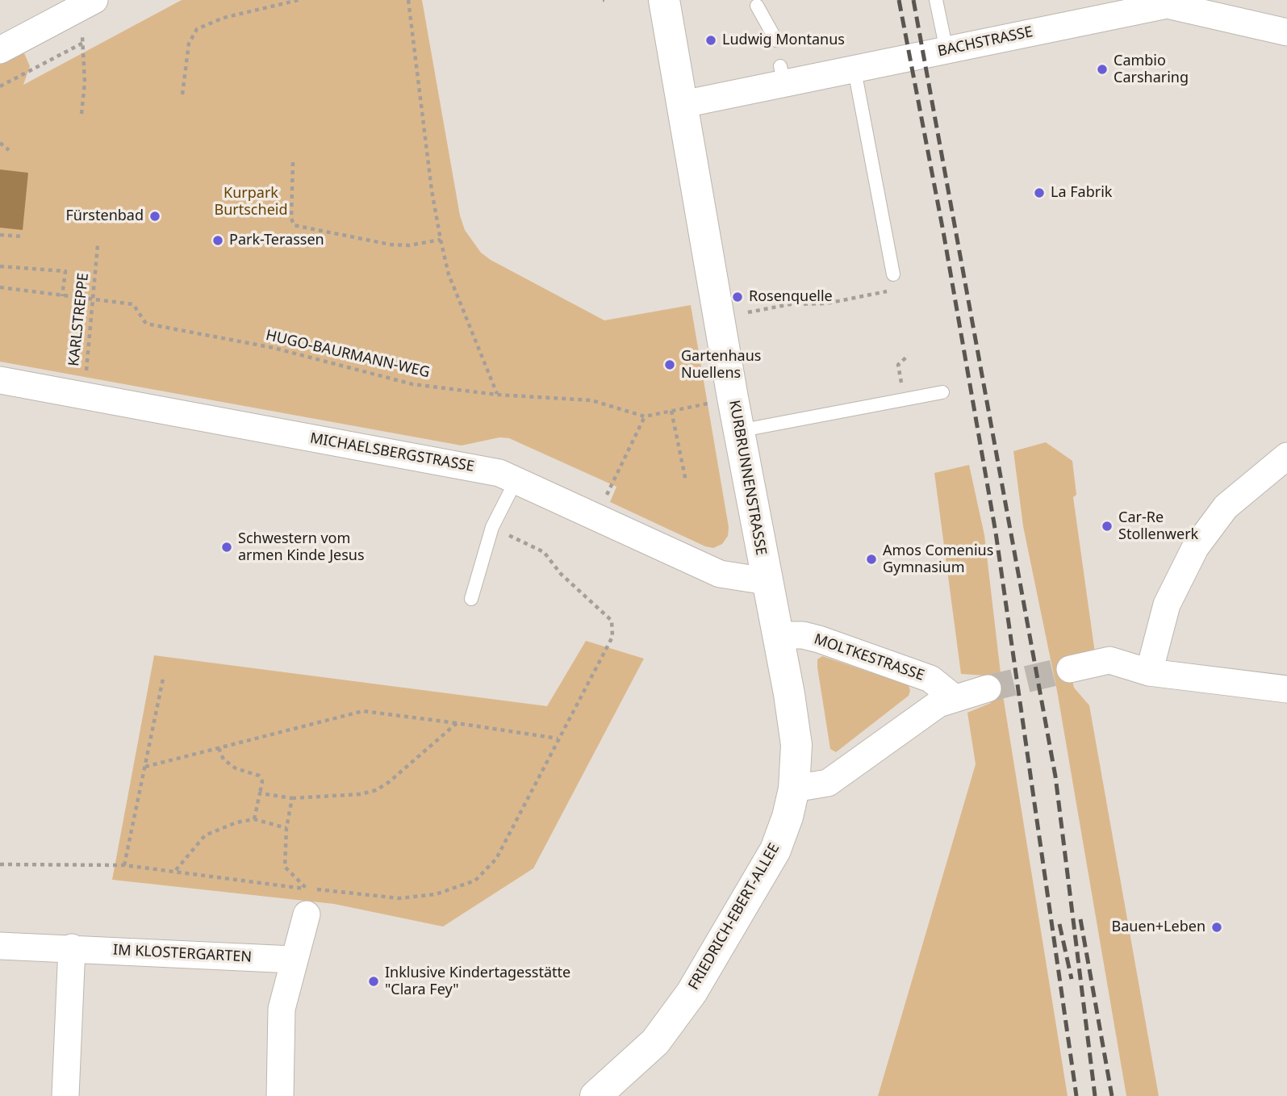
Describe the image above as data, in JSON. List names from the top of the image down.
{
  "streets": {
    "main road": ["KURBRUNNENSTRASSE", "FRIEDRICH-EBERT-ALLEE"],
    "street": [
      "BACHSTRASSE",
      "MICHAELSBERGSTRASSE",
      "MOLTKESTRASSE",
      "IM KLOSTERGARTEN"
    ],
    "path": ["KARLSTREPPE", "HUGO-BAURMANN-WEG"]
  },
  "crossings": [
    ["BACHSTRASSE", "KURBRUNNENSTRASSE"],
    ["KARLSTREPPE", "HUGO-BAURMANN-WEG"],
    ["KARLSTREPPE", "MICHAELSBERGSTRASSE"],
    ["HUGO-BAURMANN-WEG", "KURBRUNNENSTRASSE"],
    ["MICHAELSBERGSTRASSE", "KURBRUNNENSTRASSE"],
    ["KURBRUNNENSTRASSE", "MOLTKESTRASSE"],
    ["KURBRUNNENSTRASSE", "FRIEDRICH-EBERT-ALLEE"]
  ],
  "parks": ["Kurpark Burtscheid"],
  "places": [
    "Ludwig Montanus",
    "Cambio Carsharing",
    "La Fabrik",
    "Fürstenbad",
    "Park-Terassen",
    "Rosenquelle",
    "Gartenhaus Nuellens",
    "Car-Re Stollenwerk",
    "Schwestern vom armen Kinde Jesus",
    "Amos Comenius Gymnasium",
    "Bauen+Leben",
    "Inklusive Kindertagesstätte \"Clara Fey\""
  ]
}
